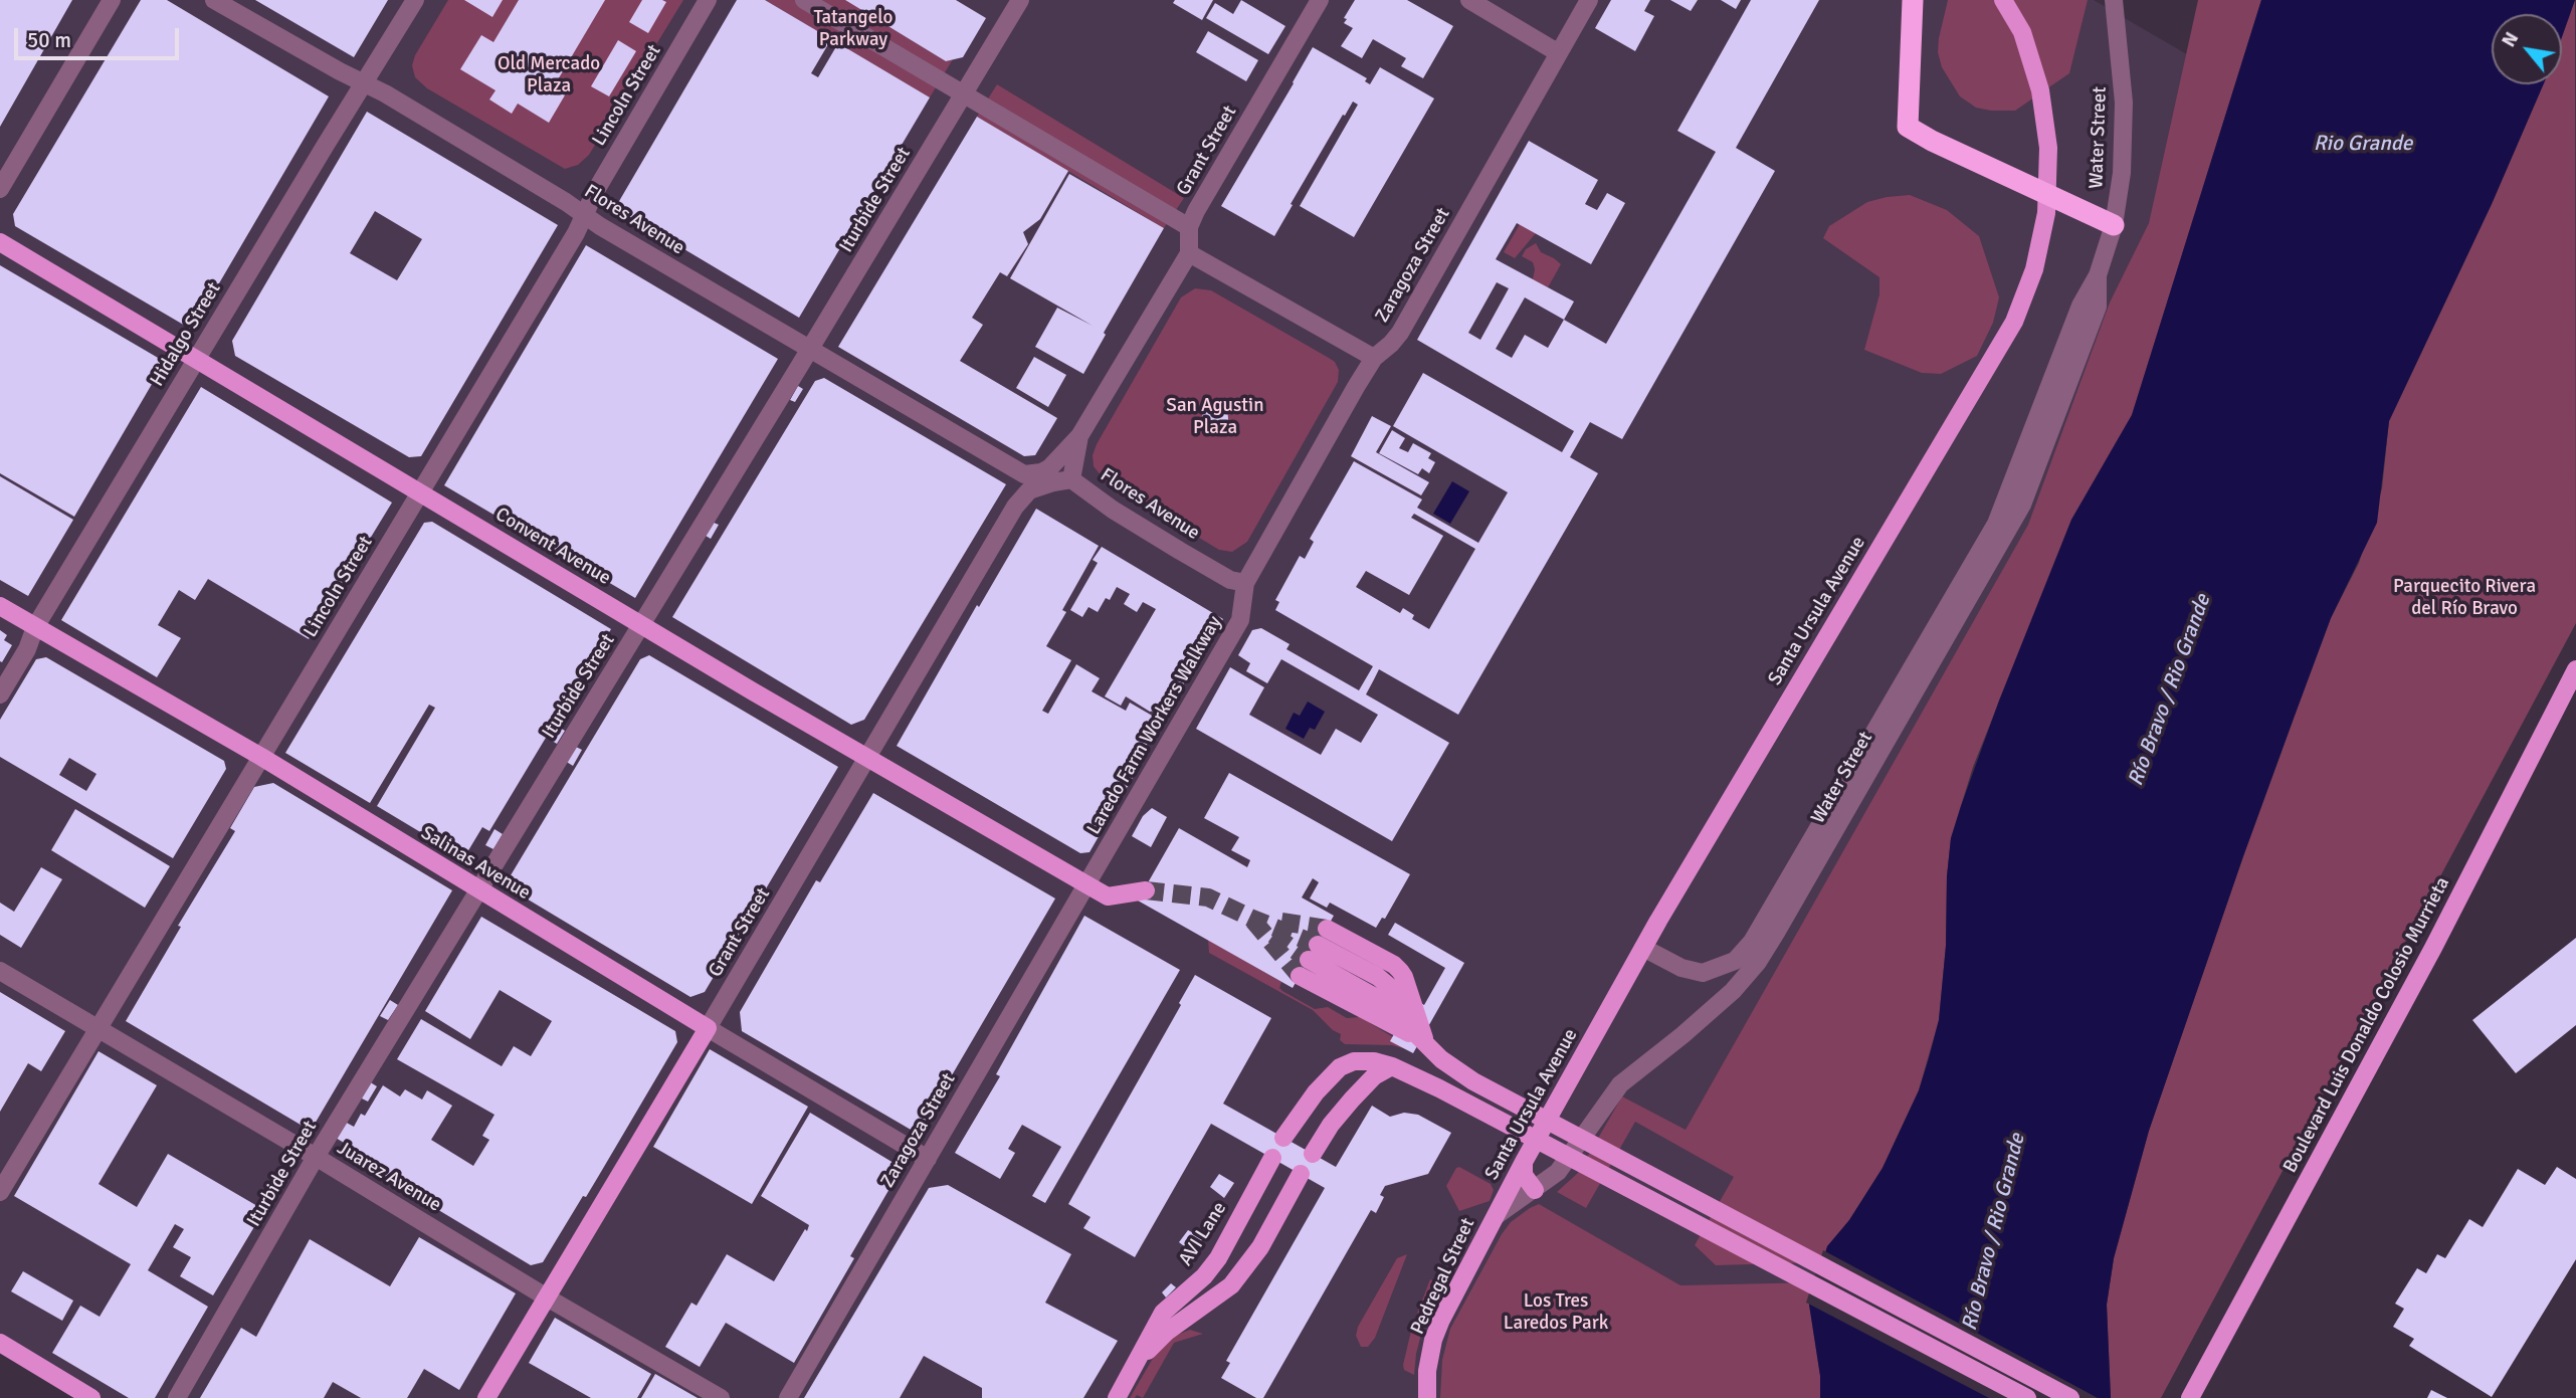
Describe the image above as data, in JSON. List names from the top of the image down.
{
  "streets": {
    "main road": [
      "Grant Street",
      "Convent Avenue",
      "Santa Ursula Avenue",
      "Salinas Avenue",
      "Boulevard Luis Donaldo Colosio Murrieta",
      "AVI Lane",
      "Pedregal Street"
    ],
    "street": [
      "Lincoln Street",
      "Water Street",
      "Iturbide Street",
      "Flores Avenue",
      "Zaragoza Street",
      "Hidalgo Street",
      "Laredo Farm Workers Walkway",
      "Juarez Avenue"
    ]
  },
  "crossings": [
    ["Lincoln Street", "Flores Avenue"],
    ["Lincoln Street", "Convent Avenue"],
    ["Lincoln Street", "Salinas Avenue"],
    ["Lincoln Street", "Juarez Avenue"],
    ["Water Street", "Santa Ursula Avenue"],
    ["Water Street", "Pedregal Street"],
    ["Grant Street", "Flores Avenue"],
    ["Grant Street", "Convent Avenue"],
    ["Grant Street", "Salinas Avenue"],
    ["Grant Street", "Juarez Avenue"],
    ["Iturbide Street", "Flores Avenue"],
    ["Iturbide Street", "Convent Avenue"],
    ["Iturbide Street", "Salinas Avenue"],
    ["Iturbide Street", "Juarez Avenue"],
    ["Flores Avenue", "Zaragoza Street"],
    ["Flores Avenue", "Hidalgo Street"],
    ["Flores Avenue", "Laredo Farm Workers Walkway"],
    ["Zaragoza Street", "Convent Avenue"],
    ["Zaragoza Street", "Laredo Farm Workers Walkway"],
    ["Zaragoza Street", "Salinas Avenue"],
    ["Hidalgo Street", "Convent Avenue"],
    ["Hidalgo Street", "Salinas Avenue"],
    ["Convent Avenue", "Laredo Farm Workers Walkway"],
    ["Santa Ursula Avenue", "Pedregal Street"]
  ],
  "water": ["Rio Grande", "Río Bravo / Rio Grande"],
  "parks": [
    "Tatangelo Parkway",
    "Old Mercado Plaza",
    "San Agustin Plaza",
    "Parquecito Rivera del Río Bravo",
    "Los Tres Laredos Park"
  ],
  "scale_bar": "50 m",
  "north": "top left"
}
